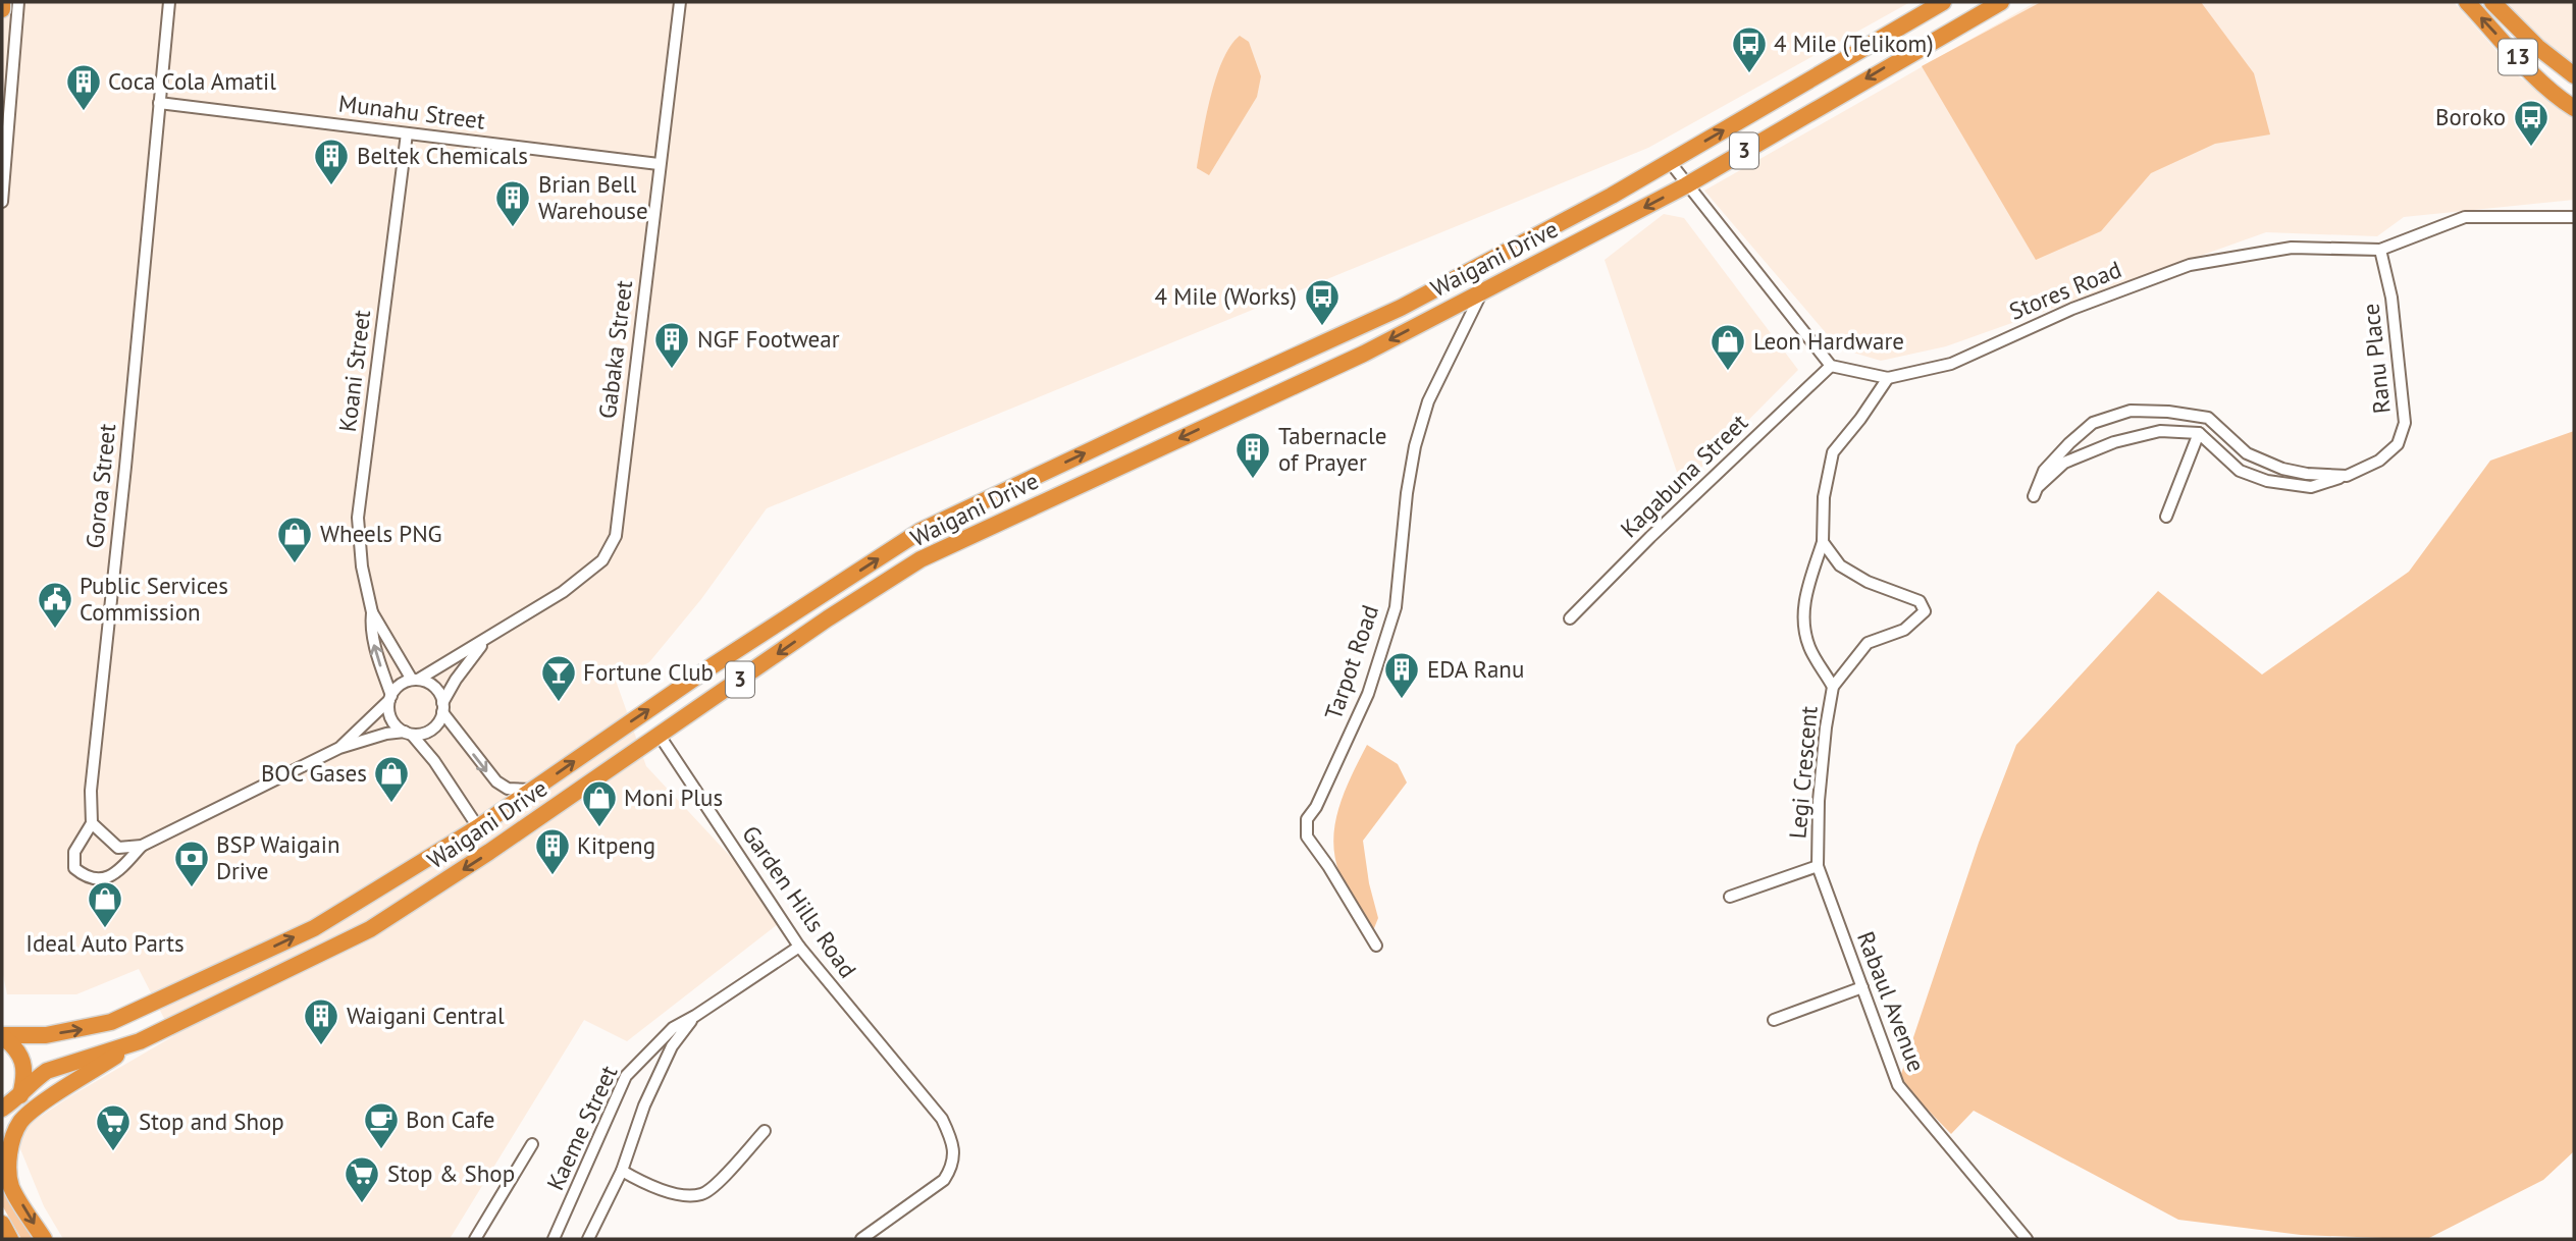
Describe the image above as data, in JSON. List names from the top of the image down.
{
  "streets": {
    "highway": ["13", "3", "Waigani Drive"],
    "street": [
      "Munahu Street",
      "Stores Road",
      "Gabaka Street",
      "Ranu Place",
      "Koani Street",
      "Kagabuna Street",
      "Goroa Street",
      "Tarpot Road",
      "Legi Crescent",
      "Garden Hills Road",
      "Rabaul Avenue",
      "Kaeme Street"
    ]
  },
  "crossings": [
    ["Munahu Street", "Gabaka Street"],
    ["Munahu Street", "Koani Street"],
    ["Munahu Street", "Goroa Street"],
    ["Waigani Drive", "Tarpot Road"],
    ["Waigani Drive", "Garden Hills Road"],
    ["Stores Road", "Ranu Place"],
    ["Stores Road", "Kagabuna Street"],
    ["Gabaka Street", "Koani Street"],
    ["Legi Crescent", "Rabaul Avenue"],
    ["Garden Hills Road", "Kaeme Street"]
  ],
  "places": {
    "bus stop": ["4 Mile (Telikom)", "Boroko", "4 Mile (Works)"],
    "building": [
      "Coca Cola Amatil",
      "Beltek Chemicals",
      "Brian Bell Warehouse",
      "NGF Footwear",
      "Tabernacle of Prayer",
      "EDA Ranu",
      "Kitpeng",
      "Waigani Central"
    ],
    "shop": [
      "Leon Hardware",
      "Wheels PNG",
      "BOC Gases",
      "Moni Plus",
      "Ideal Auto Parts"
    ],
    "public building": ["Public Services Commission"],
    "bar": ["Fortune Club"],
    "bank": ["BSP Waigain Drive"],
    "cafe": ["Bon Cafe"],
    "supermarket": ["Stop and Shop", "Stop & Shop"]
  }
}
